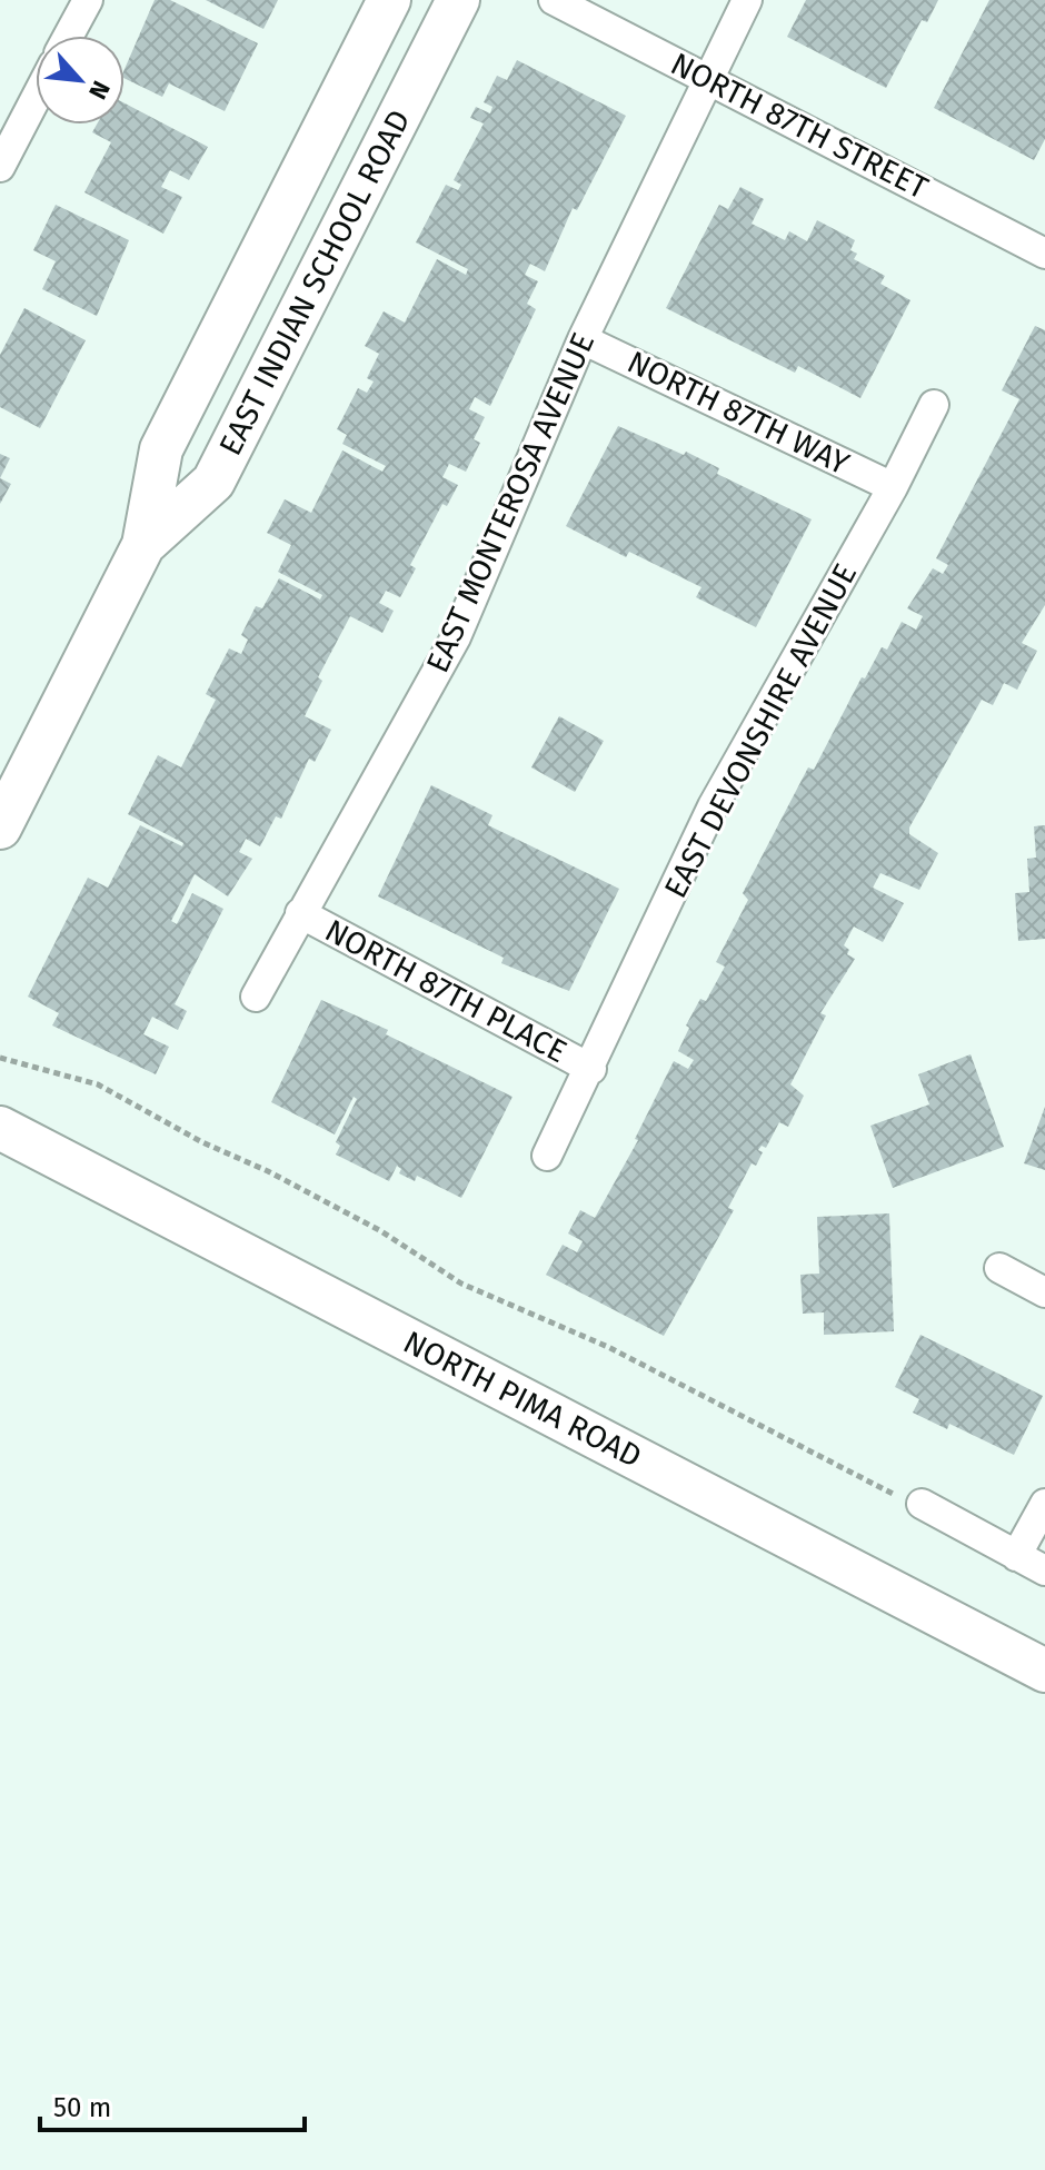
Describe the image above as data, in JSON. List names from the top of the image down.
{
  "streets": {
    "main road": ["EAST INDIAN SCHOOL ROAD", "NORTH PIMA ROAD"],
    "street": [
      "NORTH 87TH STREET",
      "NORTH 87TH WAY",
      "EAST MONTEROSA AVENUE",
      "EAST DEVONSHIRE AVENUE",
      "NORTH 87TH PLACE"
    ]
  },
  "crossings": [
    ["NORTH 87TH STREET", "EAST MONTEROSA AVENUE"],
    ["NORTH 87TH WAY", "EAST MONTEROSA AVENUE"],
    ["NORTH 87TH WAY", "EAST DEVONSHIRE AVENUE"],
    ["EAST MONTEROSA AVENUE", "NORTH 87TH PLACE"],
    ["EAST DEVONSHIRE AVENUE", "NORTH 87TH PLACE"]
  ],
  "scale_bar": "50 m",
  "north": "bottom right"
}
